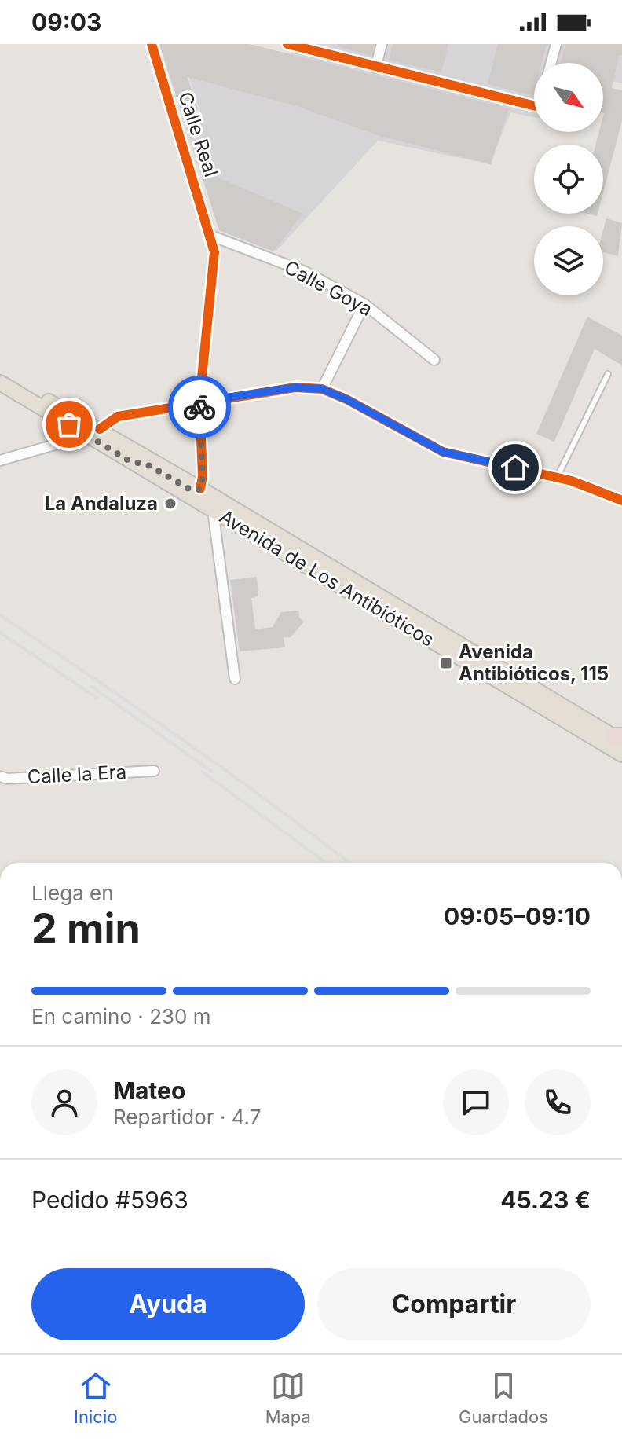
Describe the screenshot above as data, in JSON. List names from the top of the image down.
{
  "streets": {
    "main road": ["Avenida de Los Antibióticos"],
    "street": ["Calle Real", "Calle Goya", "Calle la Era"]
  },
  "crossings": [
    ["Calle Real", "Calle Goya"],
    ["Calle Real", "Avenida de Los Antibióticos"]
  ],
  "places": {
    "other": ["La Andaluza"],
    "transit": ["Avenida Antibióticos, 115"]
  },
  "north": "bottom right",
  "page": {
    "status": "09:03",
    "heading": ["2 min", "Llega en", "09:05–09:10"],
    "panel": [
      "Mateo",
      "Repartidor · 4.7",
      "Pedido #5963",
      "45.23 €"
    ],
    "bar": "En camino · 230 m",
    "buttons": ["Ayuda", "Compartir"],
    "tabs": ["Inicio", "Mapa", "Guardados"]
  }
}
